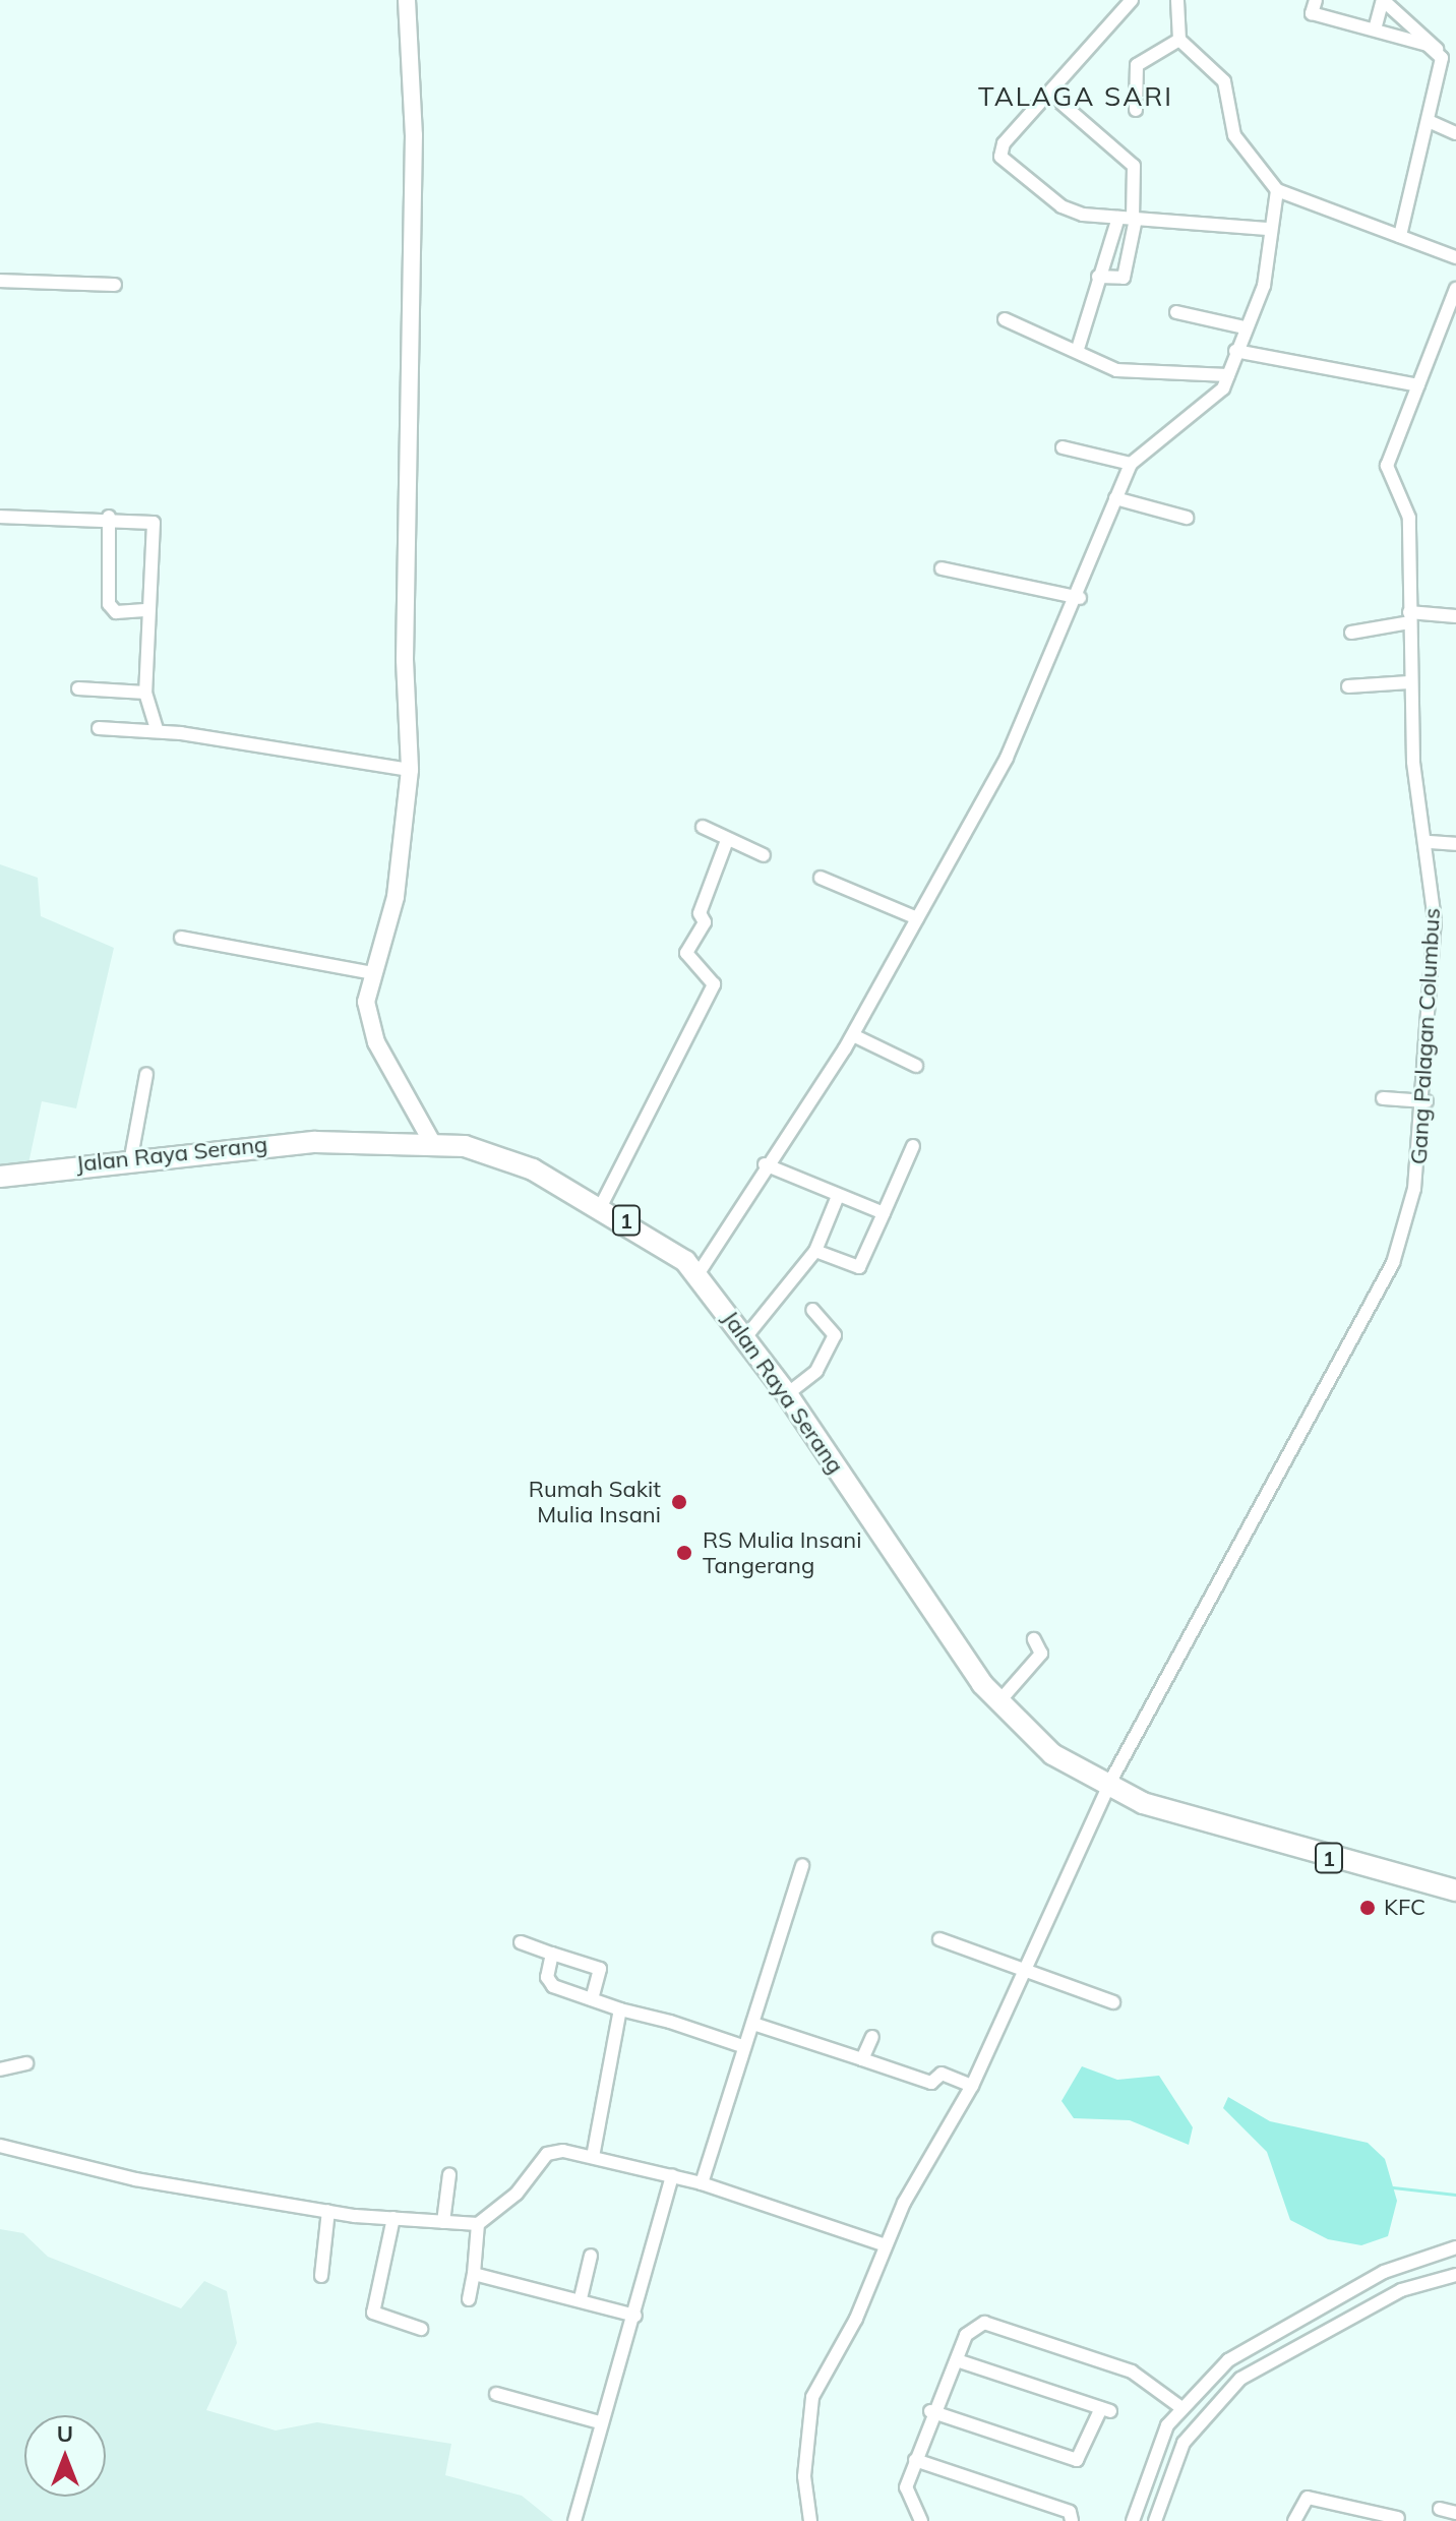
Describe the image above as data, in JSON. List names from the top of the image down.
{
  "streets": {
    "highway": ["Jalan Raya Serang", "1"],
    "street": ["Gang Palagan Columbus"]
  },
  "crossings": [
    ["Gang Palagan Columbus", "Jalan Raya Serang"],
    ["Gang Palagan Columbus", "1"],
    ["Jalan Raya Serang", "1"]
  ],
  "districts": ["TALAGA SARI"],
  "places": ["Rumah Sakit Mulia Insani", "RS Mulia Insani Tangerang", "KFC"],
  "north": "top"
}
